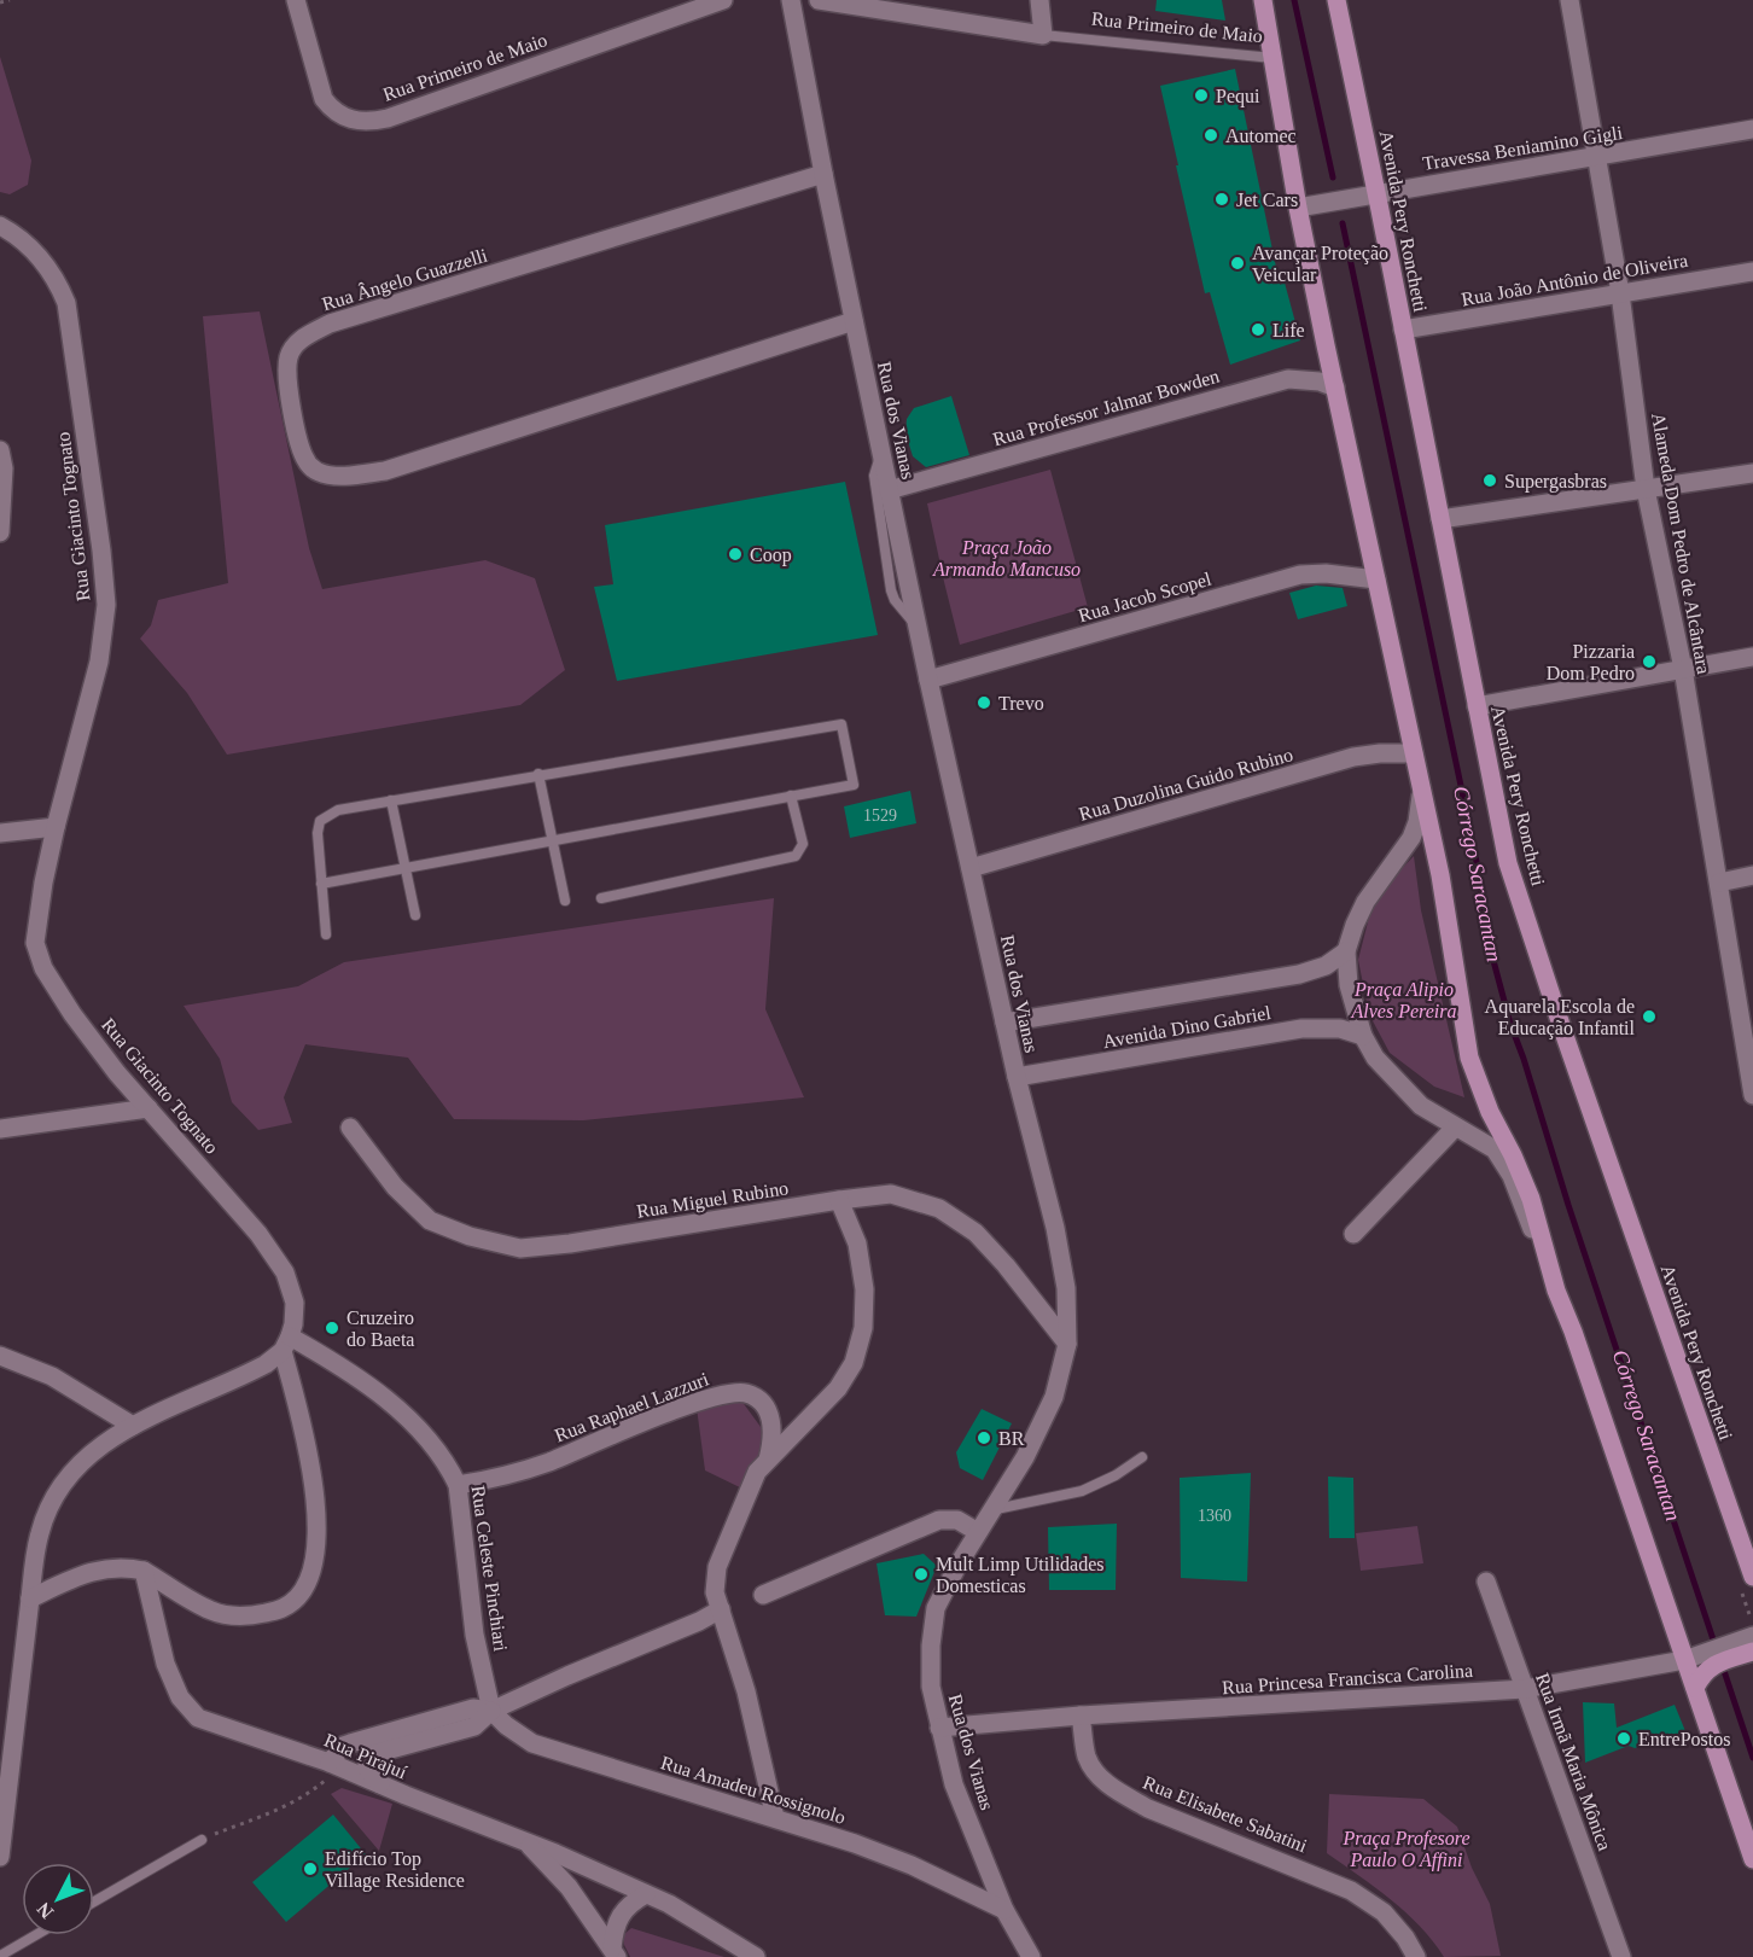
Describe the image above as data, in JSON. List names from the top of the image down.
{
  "streets": {
    "main road": ["Avenida Pery Ronchetti"],
    "street": [
      "Rua Primeiro de Maio",
      "Travessa Beniamino Gigli",
      "Rua Ângelo Guazzelli",
      "Rua João Antônio de Oliveira",
      "Rua Professor Jalmar Bowden",
      "Rua dos Vianas",
      "Rua Giacinto Tognato",
      "Alameda Dom Pedro de Alcântara",
      "Rua Jacob Scopel",
      "Rua Duzolina Guido Rubino",
      "Avenida Dino Gabriel",
      "Rua Miguel Rubino",
      "Rua Raphael Lazzuri",
      "Rua Celeste Pinchiari",
      "Rua Princesa Francisca Carolina",
      "Rua Pirajuí",
      "Rua Irmã Maria Mônica",
      "Rua Amadeu Rossignolo",
      "Rua Elisabete Sabatini"
    ]
  },
  "crossings": [
    ["Travessa Beniamino Gigli", "Avenida Pery Ronchetti"],
    ["Travessa Beniamino Gigli", "Alameda Dom Pedro de Alcântara"],
    ["Avenida Pery Ronchetti", "Rua João Antônio de Oliveira"],
    ["Rua Ângelo Guazzelli", "Rua dos Vianas"],
    ["Rua João Antônio de Oliveira", "Alameda Dom Pedro de Alcântara"],
    ["Rua Professor Jalmar Bowden", "Rua dos Vianas"],
    ["Rua dos Vianas", "Rua Jacob Scopel"],
    ["Rua dos Vianas", "Rua Duzolina Guido Rubino"],
    ["Rua dos Vianas", "Avenida Dino Gabriel"],
    ["Rua dos Vianas", "Rua Miguel Rubino"],
    ["Rua dos Vianas", "Rua Princesa Francisca Carolina"],
    ["Rua dos Vianas", "Rua Amadeu Rossignolo"],
    ["Rua Giacinto Tognato", "Rua Celeste Pinchiari"],
    ["Rua Raphael Lazzuri", "Rua Celeste Pinchiari"],
    ["Rua Celeste Pinchiari", "Rua Amadeu Rossignolo"],
    ["Rua Princesa Francisca Carolina", "Rua Irmã Maria Mônica"],
    ["Rua Princesa Francisca Carolina", "Rua Elisabete Sabatini"]
  ],
  "water": ["Córrego Saracantan"],
  "parks": ["Praça João Armando Mancuso", "Praça Alipio Alves Pereira", "Praça Profesore Paulo O Affini"],
  "places": [
    "Pequi",
    "Automec",
    "Jet Cars",
    "Avançar Proteção Veicular",
    "Life",
    "Supergasbras",
    "Coop",
    "Pizzaria Dom Pedro",
    "Trevo",
    "Aquarela Escola de Educação Infantil",
    "Cruzeiro do Baeta",
    "BR",
    "Mult Limp Utilidades Domesticas",
    "EntrePostos",
    "Edifício Top Village Residence"
  ],
  "house_numbers": ["1529", "1360"],
  "north": "bottom left"
}
